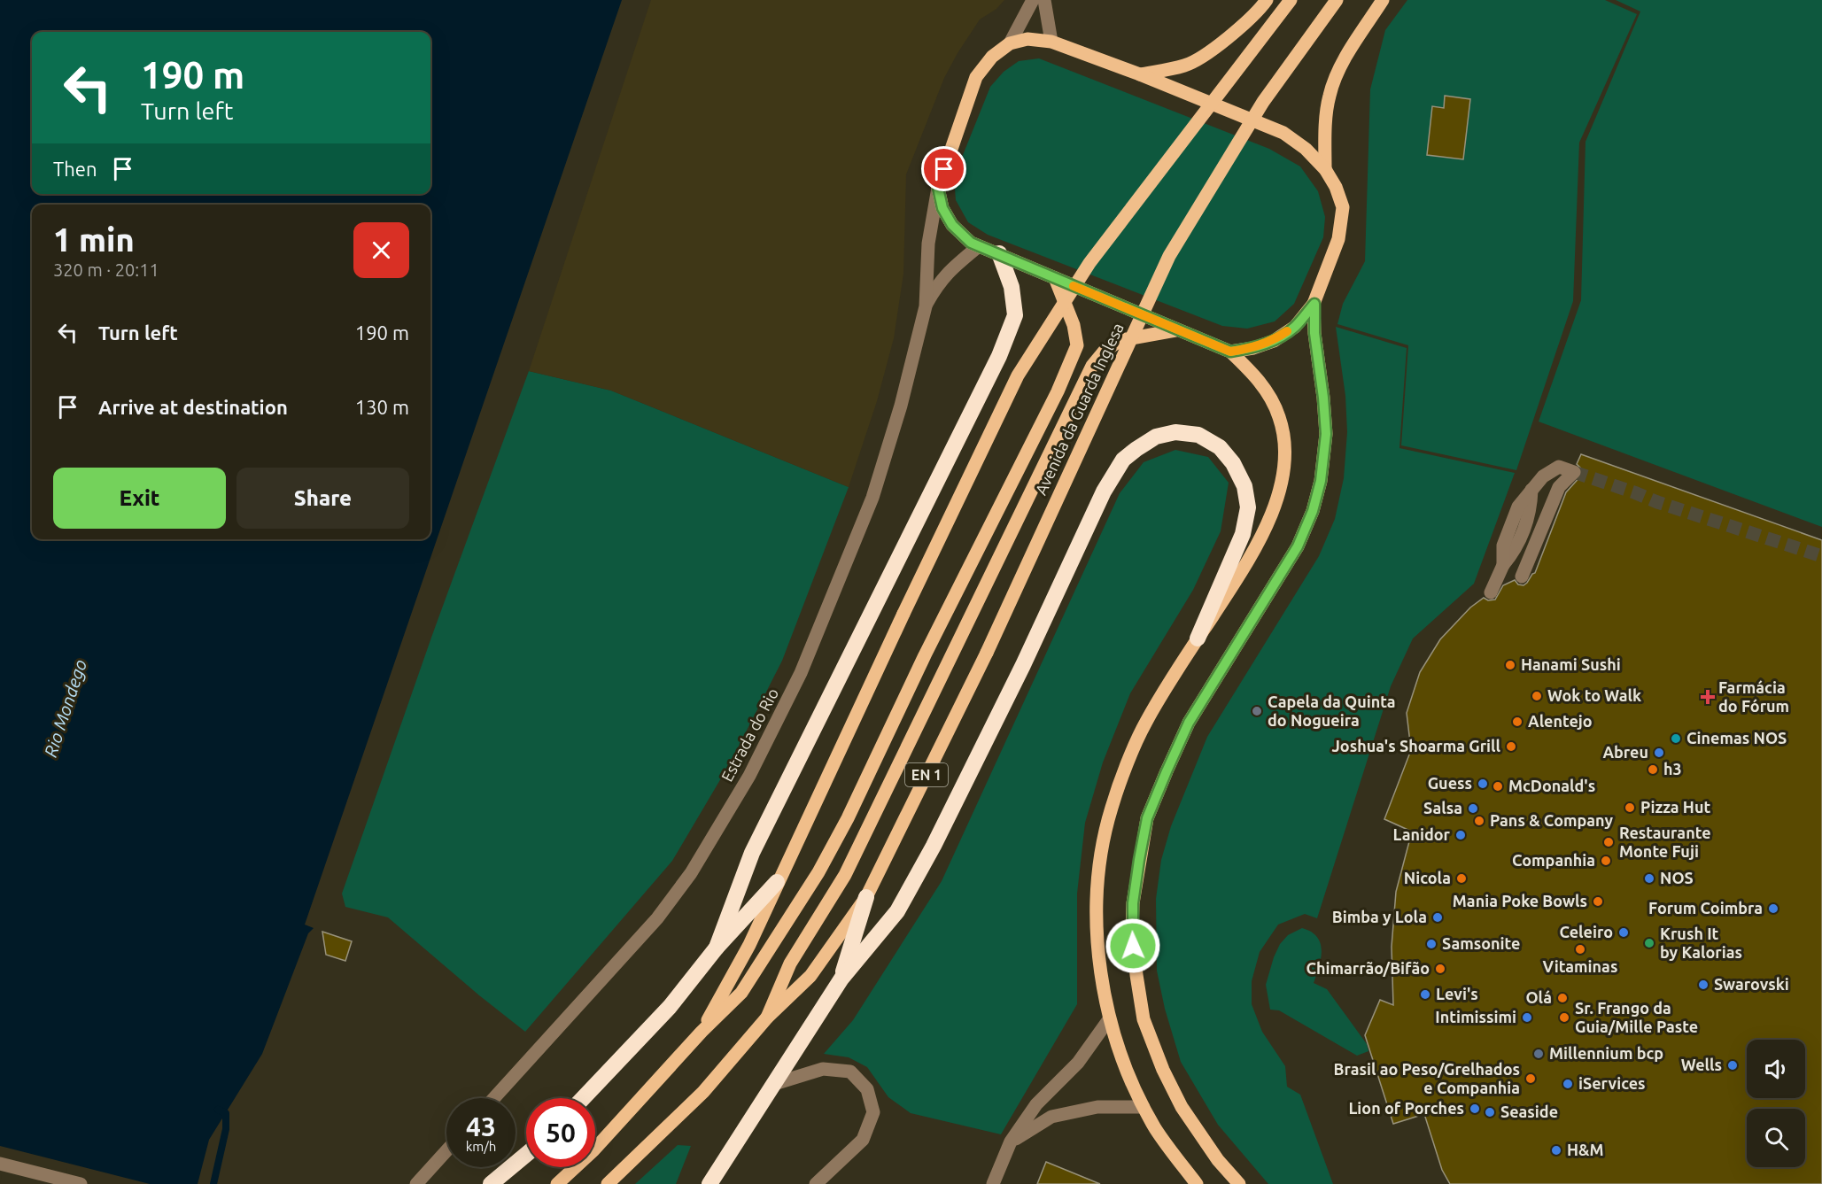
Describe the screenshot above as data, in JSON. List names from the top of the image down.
{
  "streets": {
    "main road": ["Avenida da Guarda Inglesa", "EN 1"],
    "street": ["Estrada do Rio"]
  },
  "water": ["Rio Mondego"],
  "places": {
    "other": [
      "Hanami Sushi",
      "Wok to Walk",
      "Capela da Quinta do Nogueira",
      "Alentejo",
      "Cinemas NOS",
      "Joshua's Shoarma Grill",
      "Abreu",
      "h3",
      "Guess",
      "McDonald's",
      "Pizza Hut",
      "Salsa",
      "Pans & Company",
      "Lanidor",
      "Restaurante Monte Fuji",
      "Companhia",
      "Nicola",
      "NOS",
      "Mania Poke Bowls",
      "Forum Coimbra",
      "Bimba y Lola",
      "Celeiro",
      "Krush It by Kalorias",
      "Samsonite",
      "Vitaminas",
      "Chimarrão/Bifão",
      "Swarovski",
      "Levi's",
      "Olá",
      "Intimissimi",
      "Sr. Frango da Guia/Mille Paste",
      "Millennium bcp",
      "Wells",
      "Brasil ao Peso/Grelhados e Companhia",
      "iServices",
      "Lion of Porches",
      "Seaside",
      "H&M"
    ],
    "health": ["Farmácia do Fórum"]
  },
  "page": {
    "turn": ["190 m", "Turn left"],
    "then": "Then",
    "heading": ["1 min", "320 m · 20:11"],
    "list": [
      {
        "name": "Turn left",
        "value": "190 m"
      },
      {
        "name": "Arrive at destination",
        "value": "130 m"
      }
    ],
    "buttons": ["Exit", "Share"],
    "speed": "43 km/h",
    "limit": "50"
  }
}
